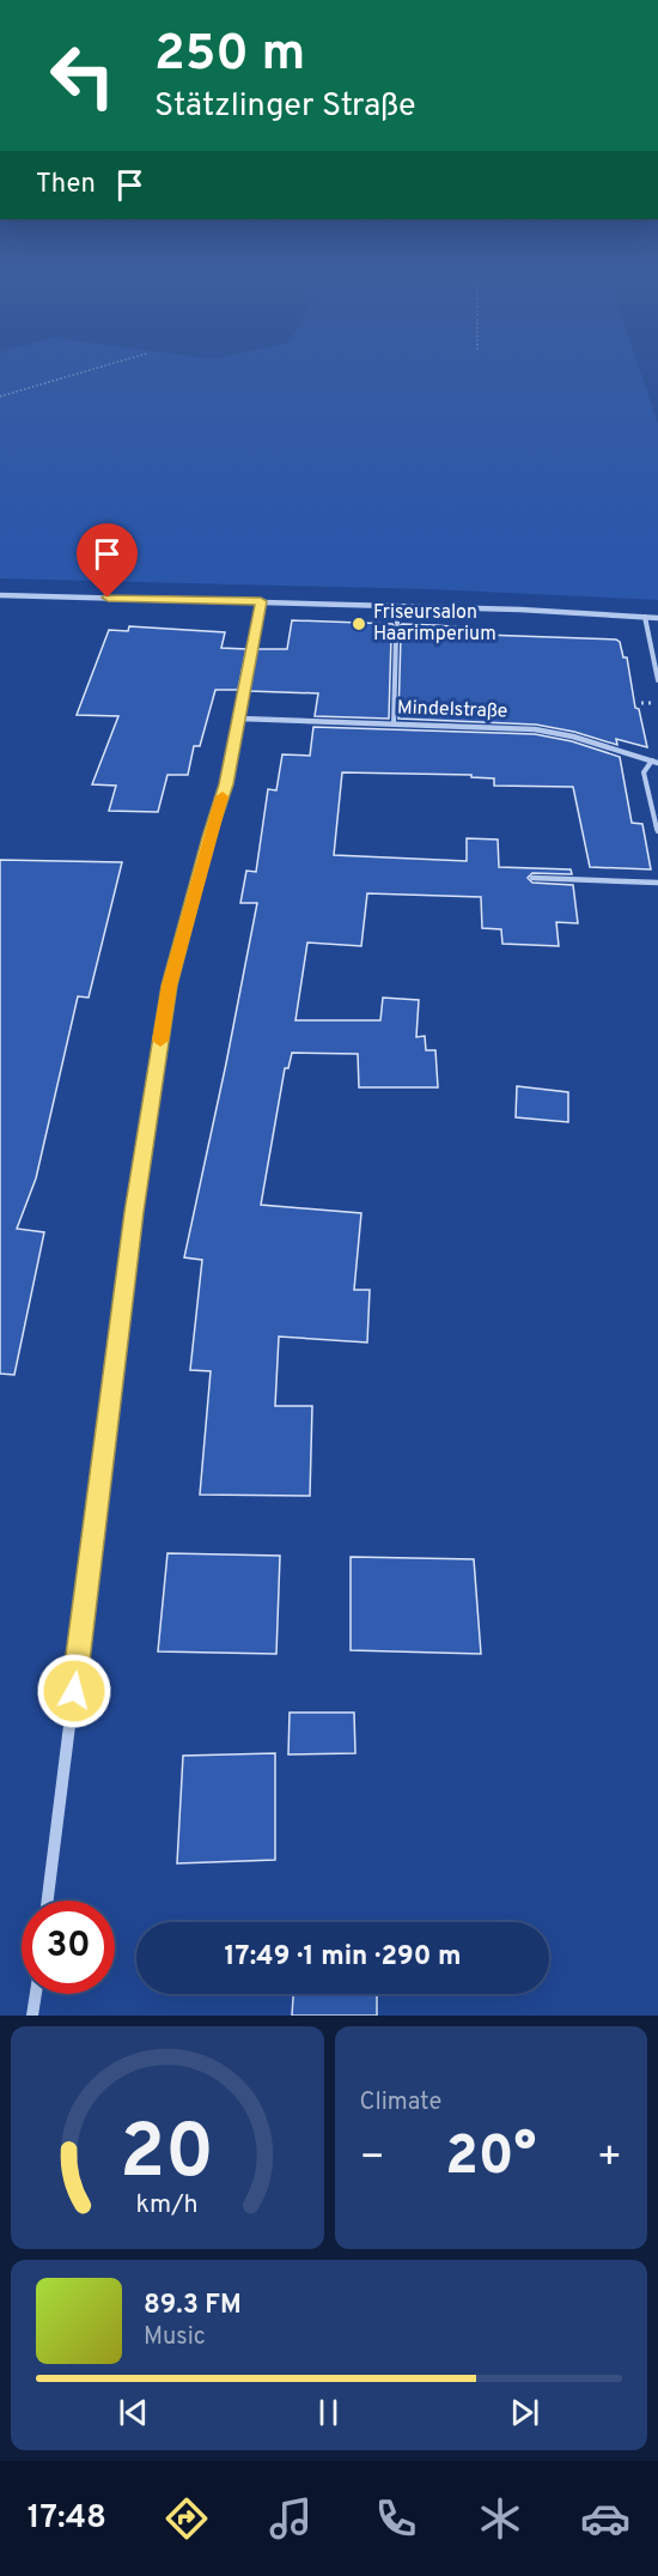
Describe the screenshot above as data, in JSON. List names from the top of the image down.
{
  "streets": {
    "street": ["Mindelstraße"]
  },
  "places": ["Friseursalon Haarimperium"],
  "page": {
    "turn": ["250 m", "Stätzlinger Straße"],
    "then": "Then",
    "limit": "30",
    "trip": "17:49 · 1 min · 290 m",
    "tile": "Climate",
    "heat": ["−", "20°", "+"],
    "song": ["89.3 FM", "Music"],
    "tabs": "17:48",
    "gauge": ["20", "km/h"]
  }
}
